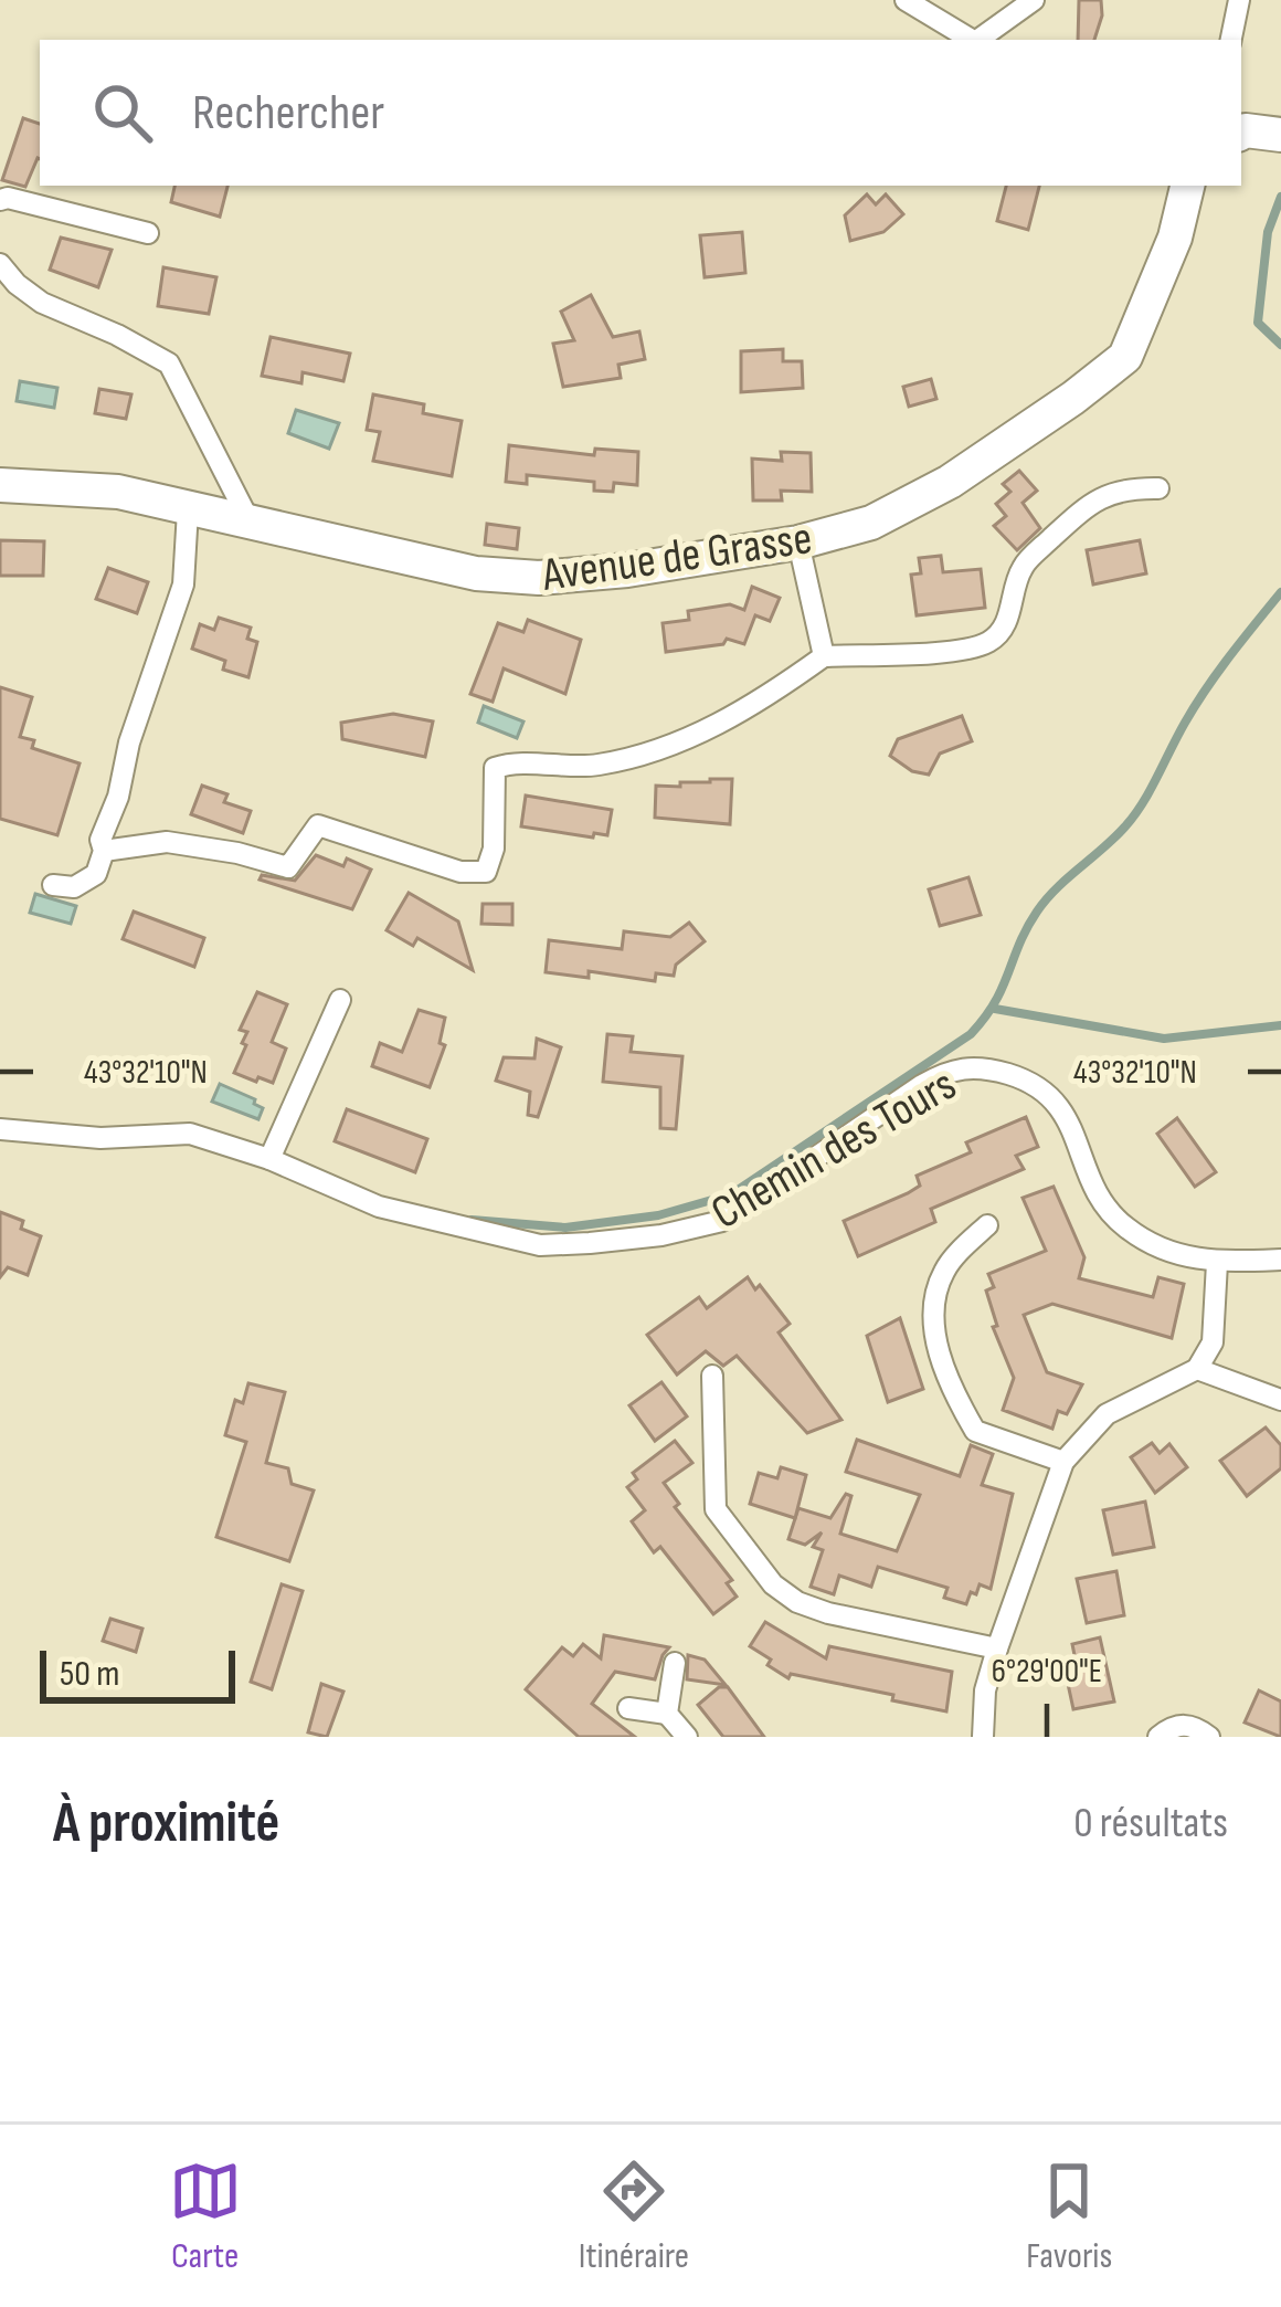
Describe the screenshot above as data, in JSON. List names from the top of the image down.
{
  "streets": {
    "main road": ["Avenue de Grasse"],
    "street": ["Chemin des Tours"]
  },
  "scale_bar": "50 m",
  "page": {
    "search": "Rechercher",
    "scale": "50 m",
    "heading": ["À proximité", "0 résultats"],
    "nav": ["Carte", "Itinéraire", "Favoris"]
  },
  "coordinates": ["43°32'10\"N", "6°29'00\"E"]
}
